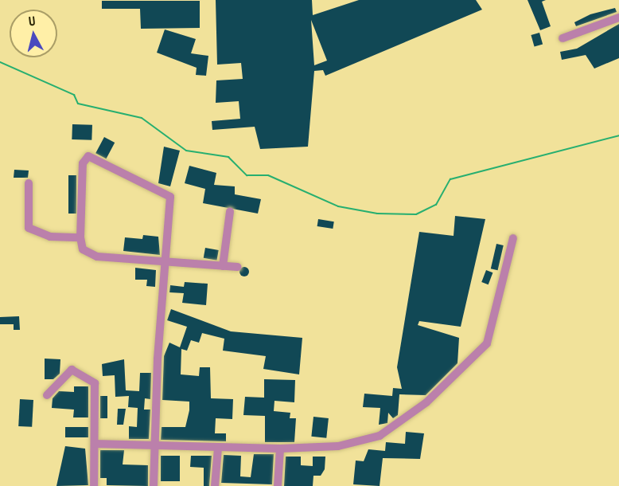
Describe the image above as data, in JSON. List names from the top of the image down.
{
  "north": "top"
}
